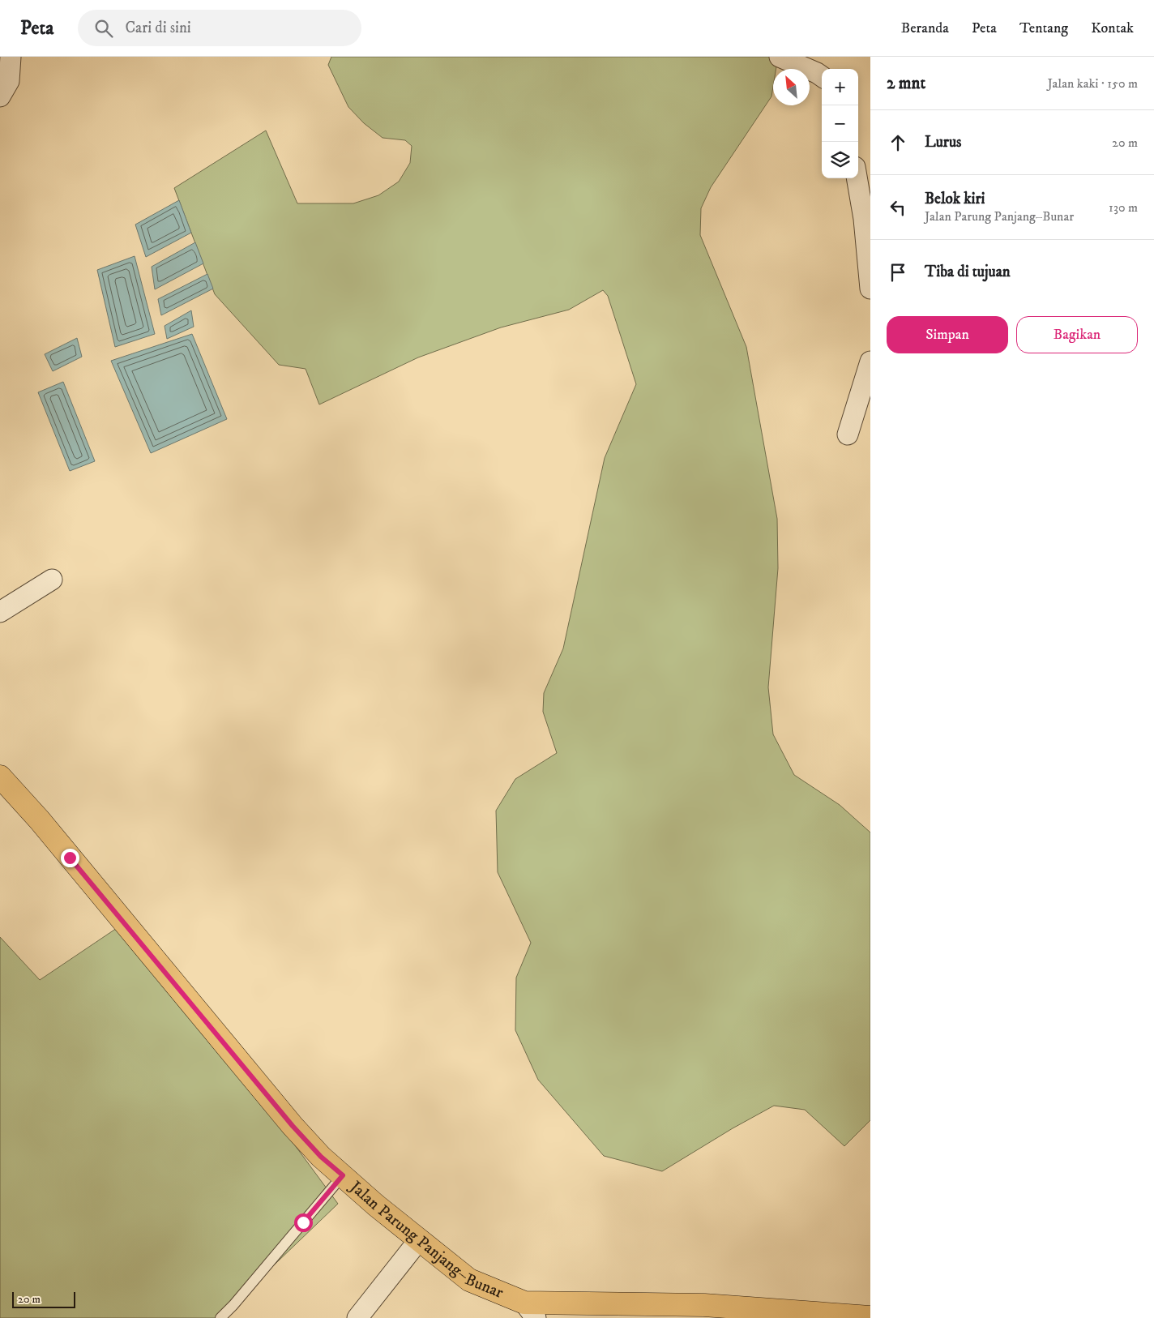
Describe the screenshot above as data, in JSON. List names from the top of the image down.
{
  "streets": {
    "main road": ["Jalan Parung Panjang–Bunar"]
  },
  "scale_bar": "20 m",
  "north": "top left",
  "page": {
    "header": "Peta",
    "search": "Cari di sini",
    "nav": [
      "Beranda",
      "Peta",
      "Tentang",
      "Kontak"
    ],
    "heading": ["2 mnt", "Jalan kaki · 150 m"],
    "map_buttons": ["+", "−"],
    "list": [
      ["Lurus", "20 m"],
      ["Belok kiri", "Jalan Parung Panjang–Bunar", "130 m"],
      "Tiba di tujuan"
    ],
    "buttons": ["Simpan", "Bagikan"],
    "scale": "20 m"
  }
}
